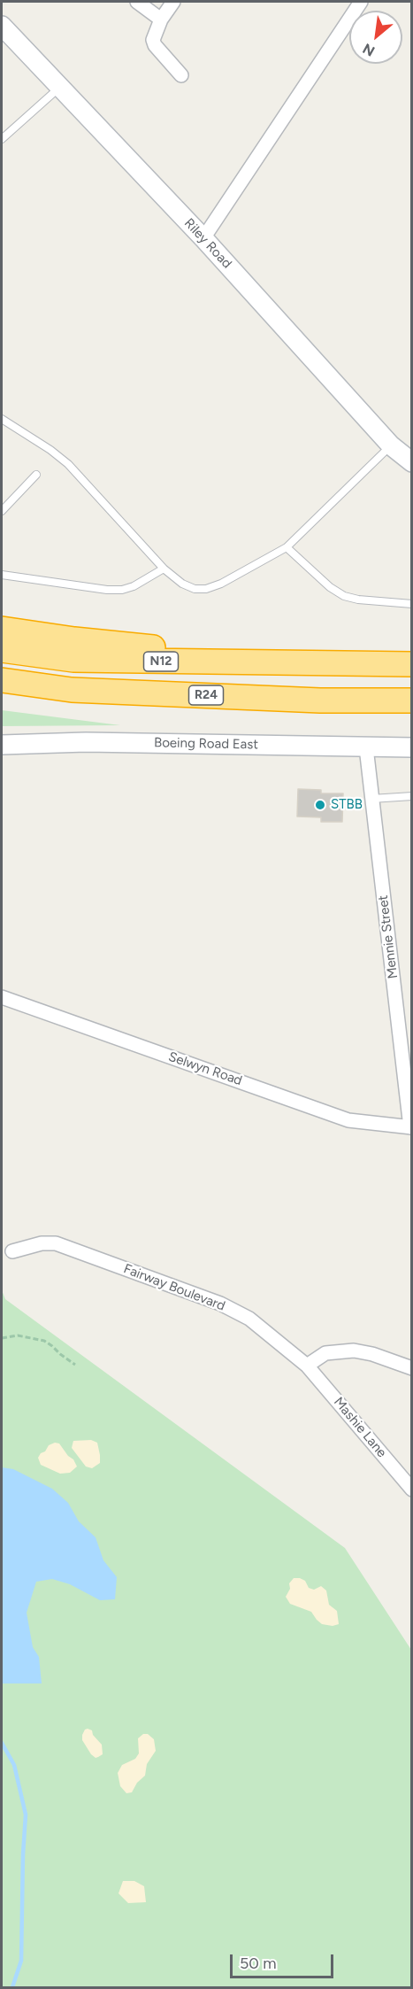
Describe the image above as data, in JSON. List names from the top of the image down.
{
  "streets": {
    "highway": ["N12", "R24"],
    "main road": ["Riley Road", "Boeing Road East"],
    "street": [
      "Mennie Street",
      "Selwyn Road",
      "Fairway Boulevard",
      "Mashie Lane"
    ]
  },
  "crossings": [
    ["Boeing Road East", "Mennie Street"],
    ["Mennie Street", "Selwyn Road"],
    ["Fairway Boulevard", "Mashie Lane"]
  ],
  "places": ["STBB"],
  "scale_bar": "50 m",
  "north": "bottom left"
}
